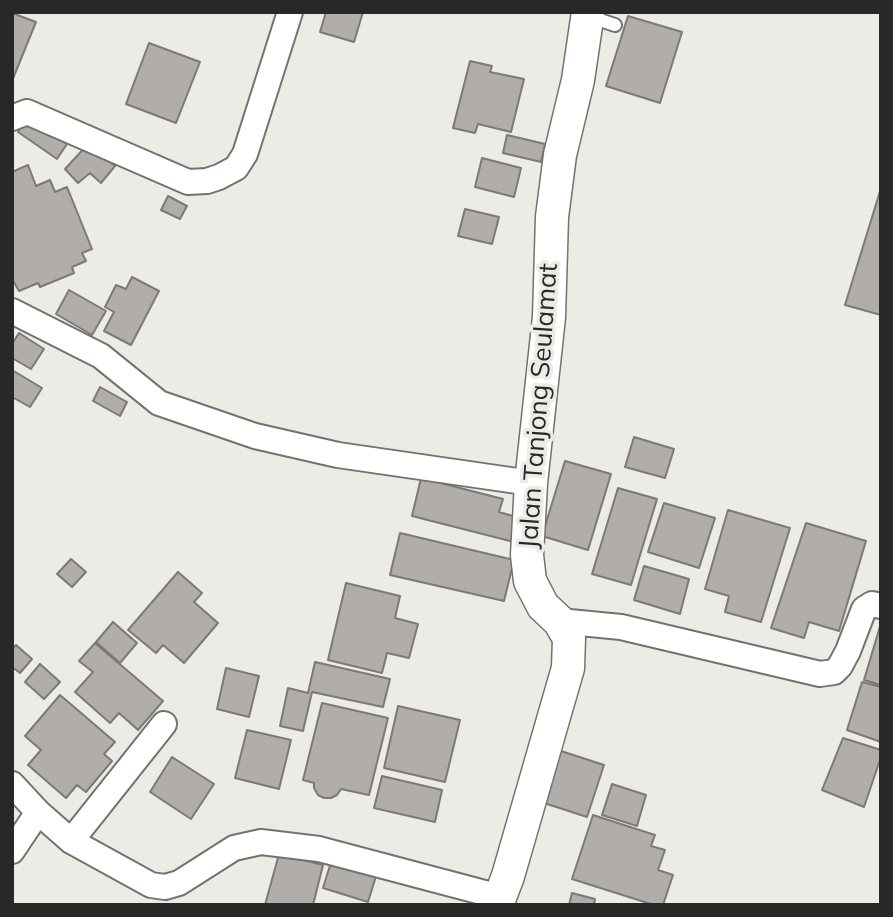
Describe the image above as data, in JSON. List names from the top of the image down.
{
  "streets": {
    "street": ["Jalan Tanjong Seulamat"]
  }
}
